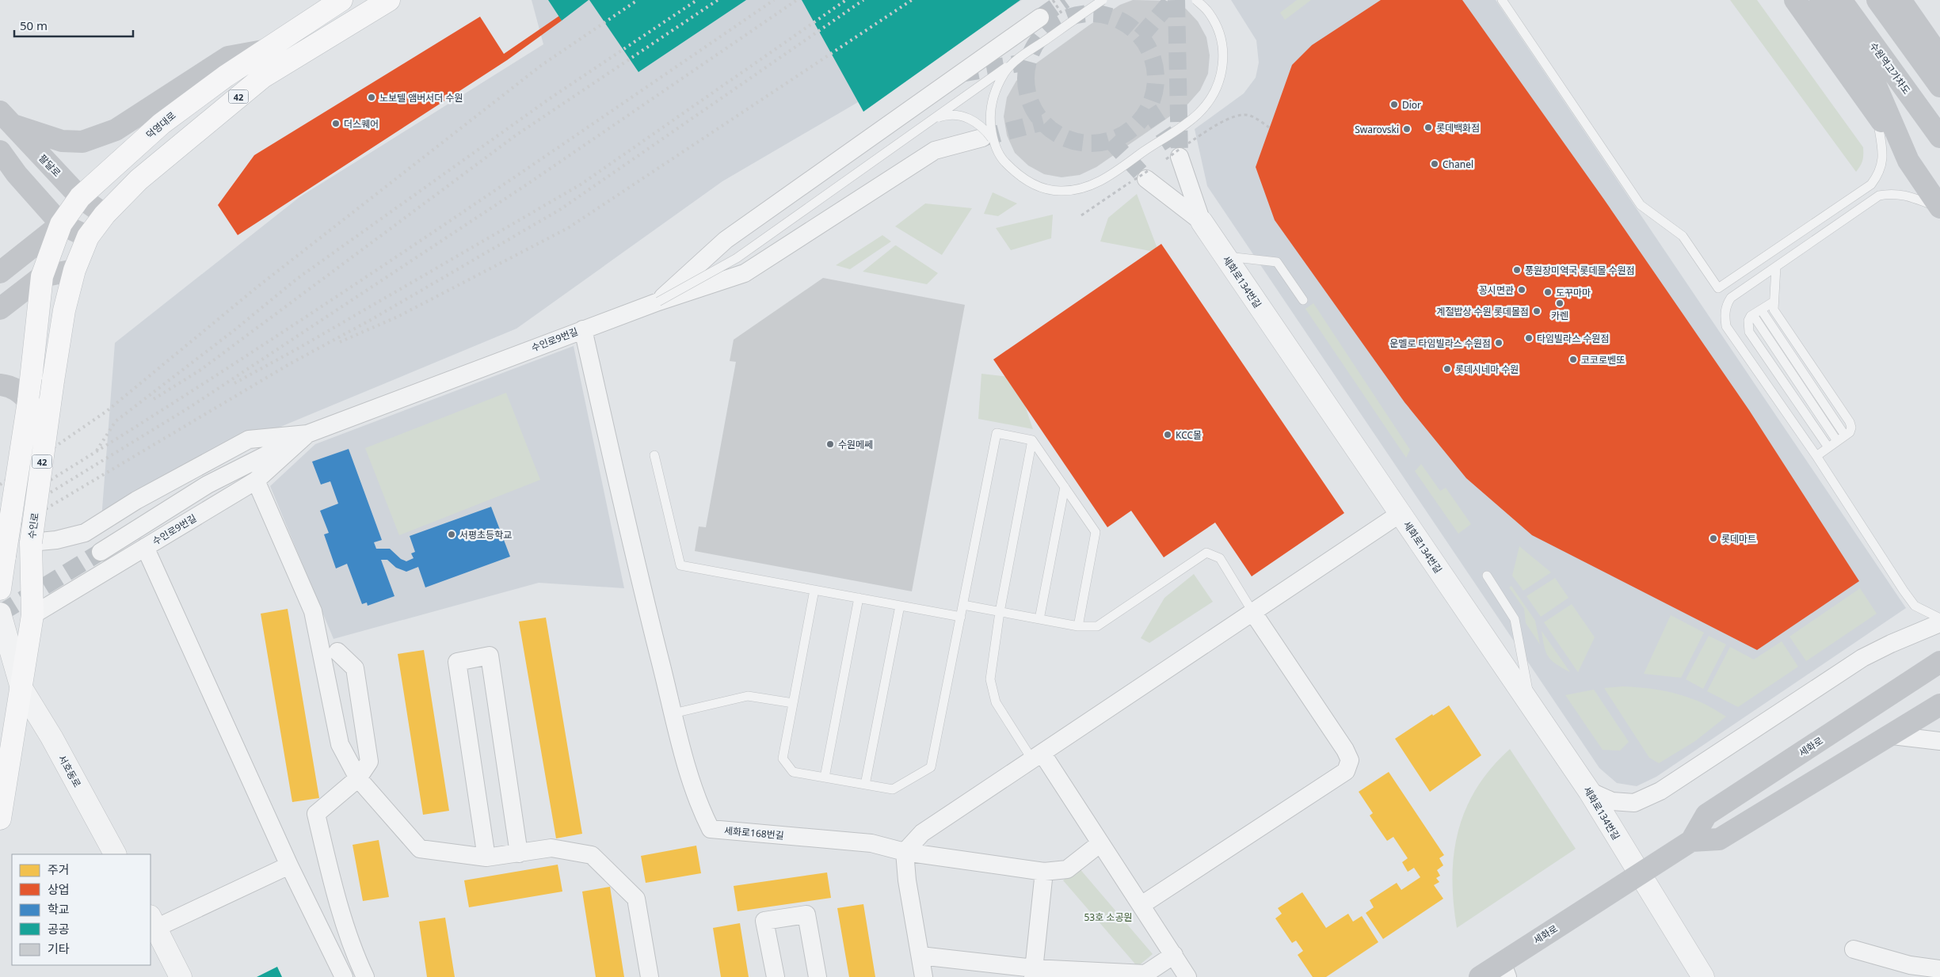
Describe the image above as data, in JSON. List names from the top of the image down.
{
  "streets": {
    "main road": [
      "수원역고가차도",
      "42",
      "덕영대로",
      "팔달로",
      "수인로",
      "세화로"
    ],
    "street": [
      "세화로134번길",
      "수인로9번길",
      "서호동로",
      "세화로168번길"
    ]
  },
  "crossings": [
    ["42", "덕영대로"],
    ["42", "팔달로"],
    ["42", "수인로"],
    ["덕영대로", "팔달로"],
    ["세화로134번길", "세화로"],
    ["수인로9번길", "수인로"],
    ["수인로9번길", "세화로168번길"],
    ["수인로", "서호동로"]
  ],
  "parks": ["53호 소공원"],
  "places": [
    "노보텔 앰버서더 수원",
    "Dior",
    "더스퀘어",
    "롯데백화점",
    "Swarovski",
    "Chanel",
    "풍원장미역국 롯데몰 수원점",
    "꽁시면관",
    "도꾸마마",
    "카렌",
    "계절밥상 수원 롯데몰점",
    "타임빌라스 수원점",
    "운멜로 타임빌라스 수원점",
    "코코로벤또",
    "롯데시네마 수원",
    "KCC몰",
    "수원메쎄",
    "서평초등학교",
    "롯데마트"
  ],
  "legend": [
    "주거",
    "상업",
    "학교",
    "공공",
    "기타"
  ],
  "scale_bar": "50 m"
}
